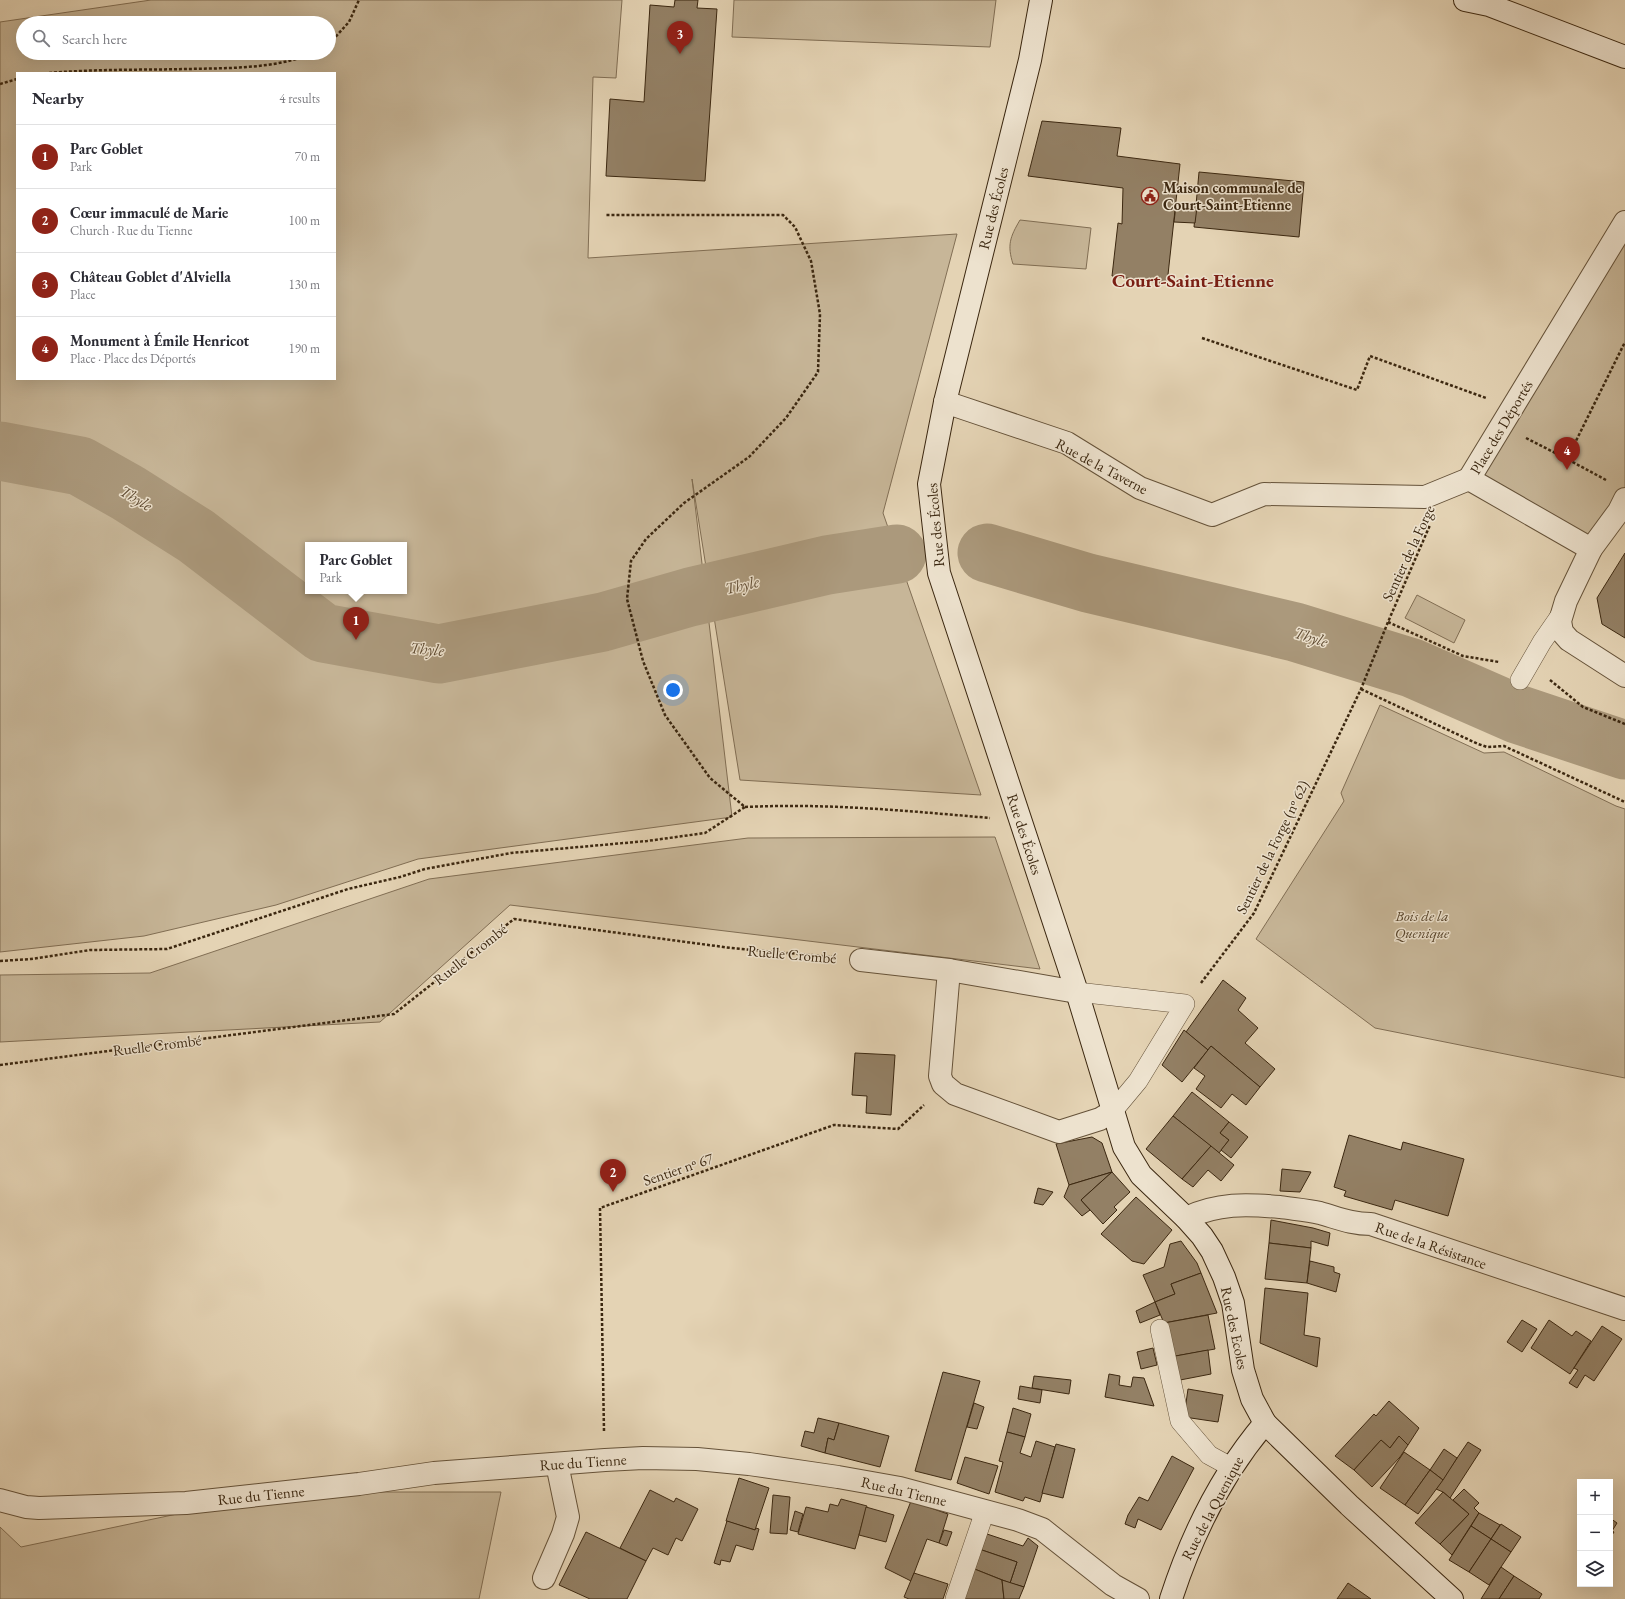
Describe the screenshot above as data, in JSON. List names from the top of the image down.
{
  "streets": {
    "street": [
      "Rue des Écoles",
      "Place des Déportés",
      "Rue de la Taverne",
      "Rue de la Résistance",
      "Rue des Ecoles",
      "Rue du Tienne",
      "Rue de la Quenique"
    ],
    "path": [
      "Sentier de la Forge",
      "Sentier de la Forge (nᵒ 62)",
      "Ruelle Crombé",
      "Sentier nᵒ 67"
    ]
  },
  "crossings": [
    ["Rue des Écoles", "Rue de la Taverne"],
    ["Rue des Écoles", "Rue des Ecoles"],
    ["Place des Déportés", "Rue de la Taverne"],
    ["Sentier de la Forge", "Sentier de la Forge (nᵒ 62)"],
    ["Rue de la Résistance", "Rue des Ecoles"],
    ["Rue des Ecoles", "Rue de la Quenique"]
  ],
  "districts": ["Court-Saint-Etienne"],
  "water": ["Thyle"],
  "parks": ["Bois de la Quenique"],
  "places": {
    "public building": ["Maison communale de Court-Saint-Etienne"]
  },
  "page": {
    "search": "Search here",
    "pins": [
      "3",
      "4",
      "1",
      "2"
    ],
    "heading": ["Nearby", "4 results"],
    "list": [
      {
        "mark": "1",
        "name": "Parc Goblet",
        "note": "Park",
        "value": "70 m"
      },
      {
        "mark": "2",
        "name": "Cœur immaculé de Marie",
        "note": "Church · Rue du Tienne",
        "value": "100 m"
      },
      {
        "mark": "3",
        "name": "Château Goblet d'Alviella",
        "note": "Place",
        "value": "130 m"
      },
      {
        "mark": "4",
        "name": "Monument à Émile Henricot",
        "note": "Place · Place des Déportés",
        "value": "190 m"
      }
    ],
    "popup": ["Parc Goblet", "Park"],
    "map_buttons": ["+", "−"]
  }
}
